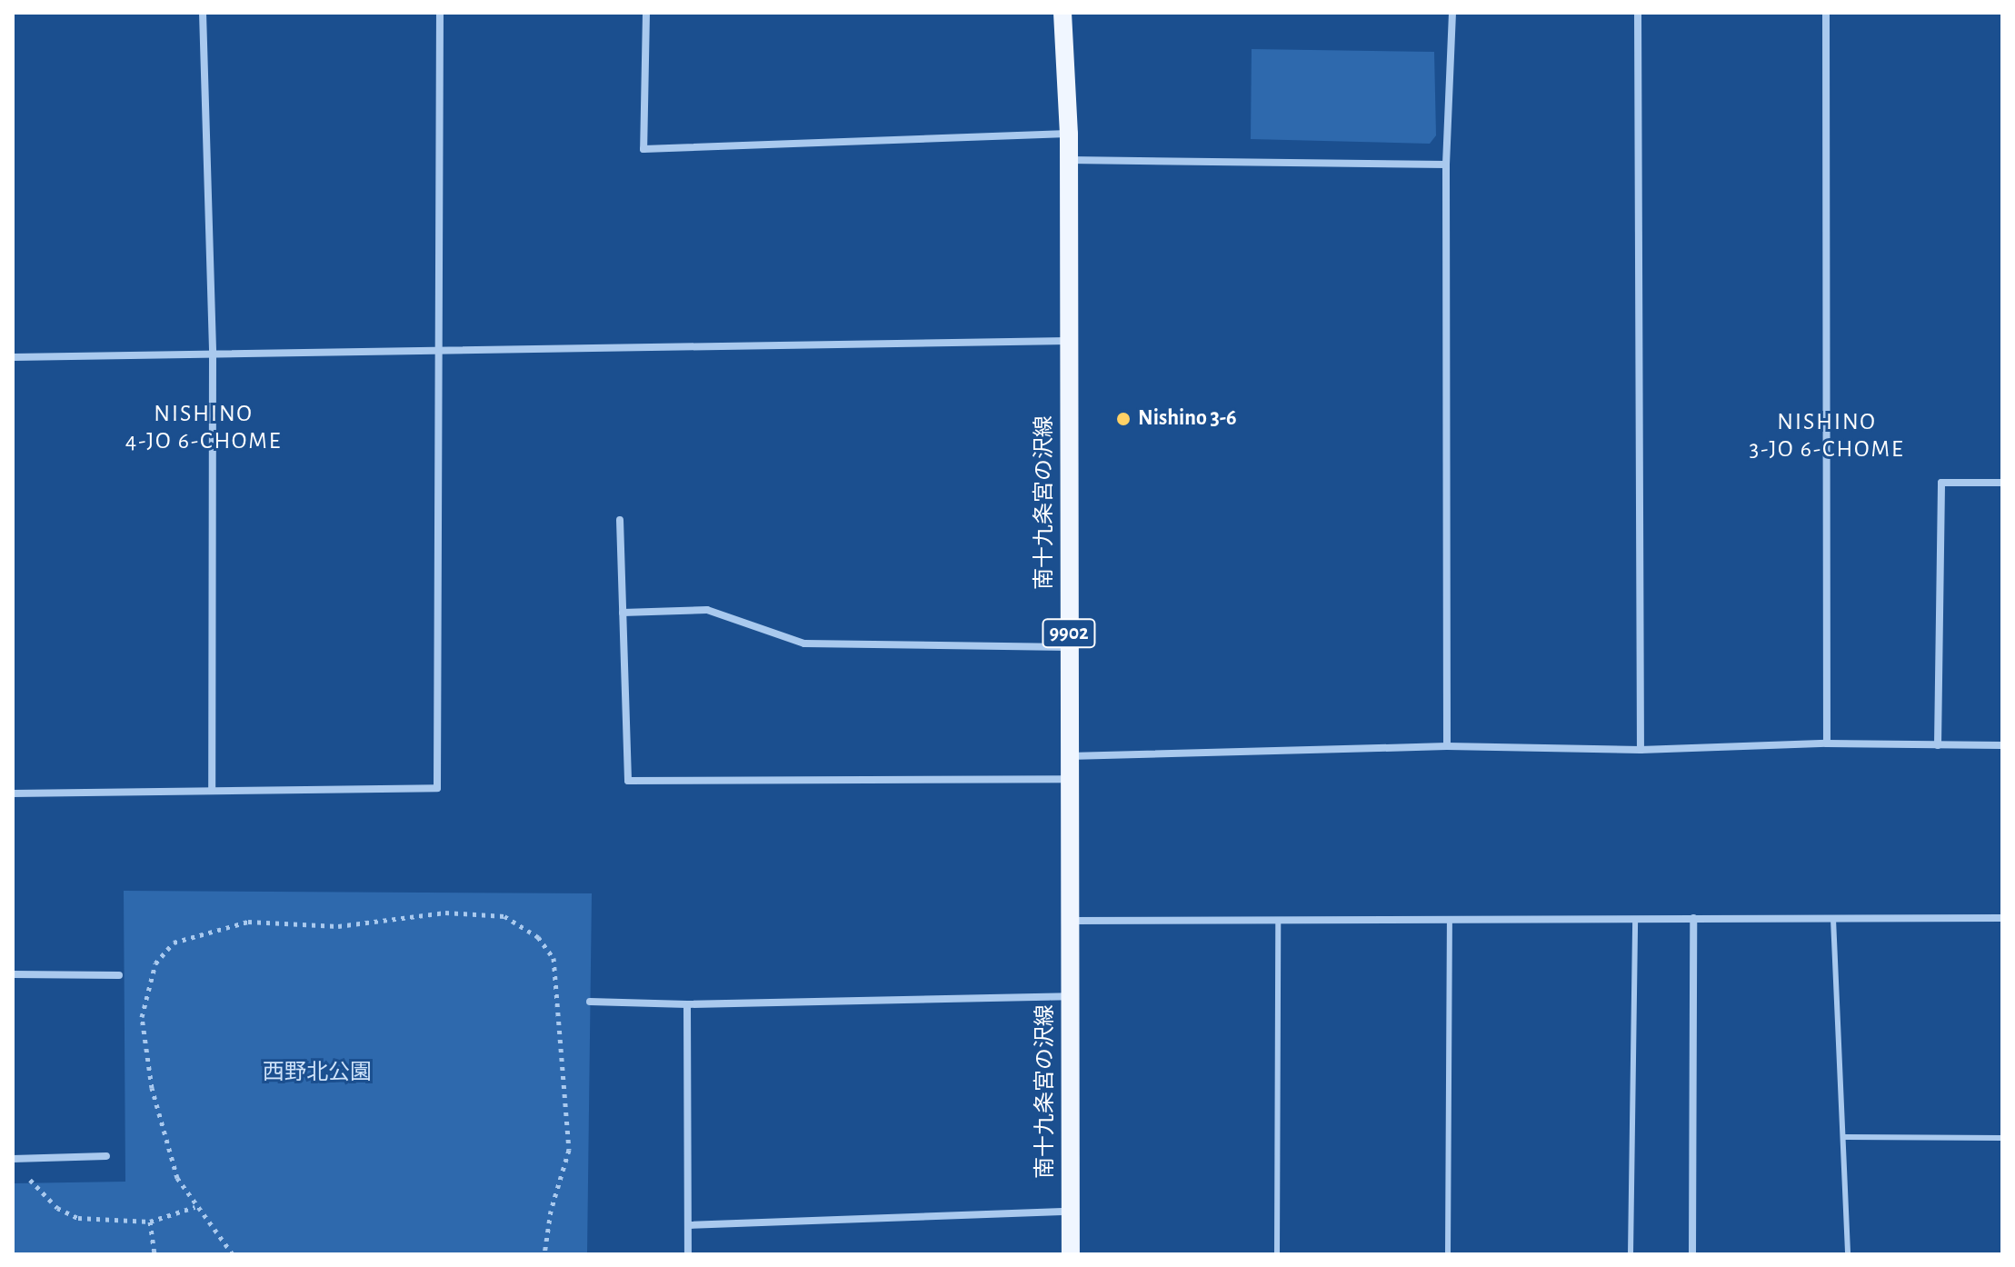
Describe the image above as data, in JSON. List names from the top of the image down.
{
  "streets": {
    "main road": ["南十九条宮の沢線", "9902"]
  },
  "districts": ["NISHINO 4-JO 6-CHOME", "NISHINO 3-JO 6-CHOME"],
  "parks": ["西野北公園"],
  "places": ["Nishino 3-6"]
}
